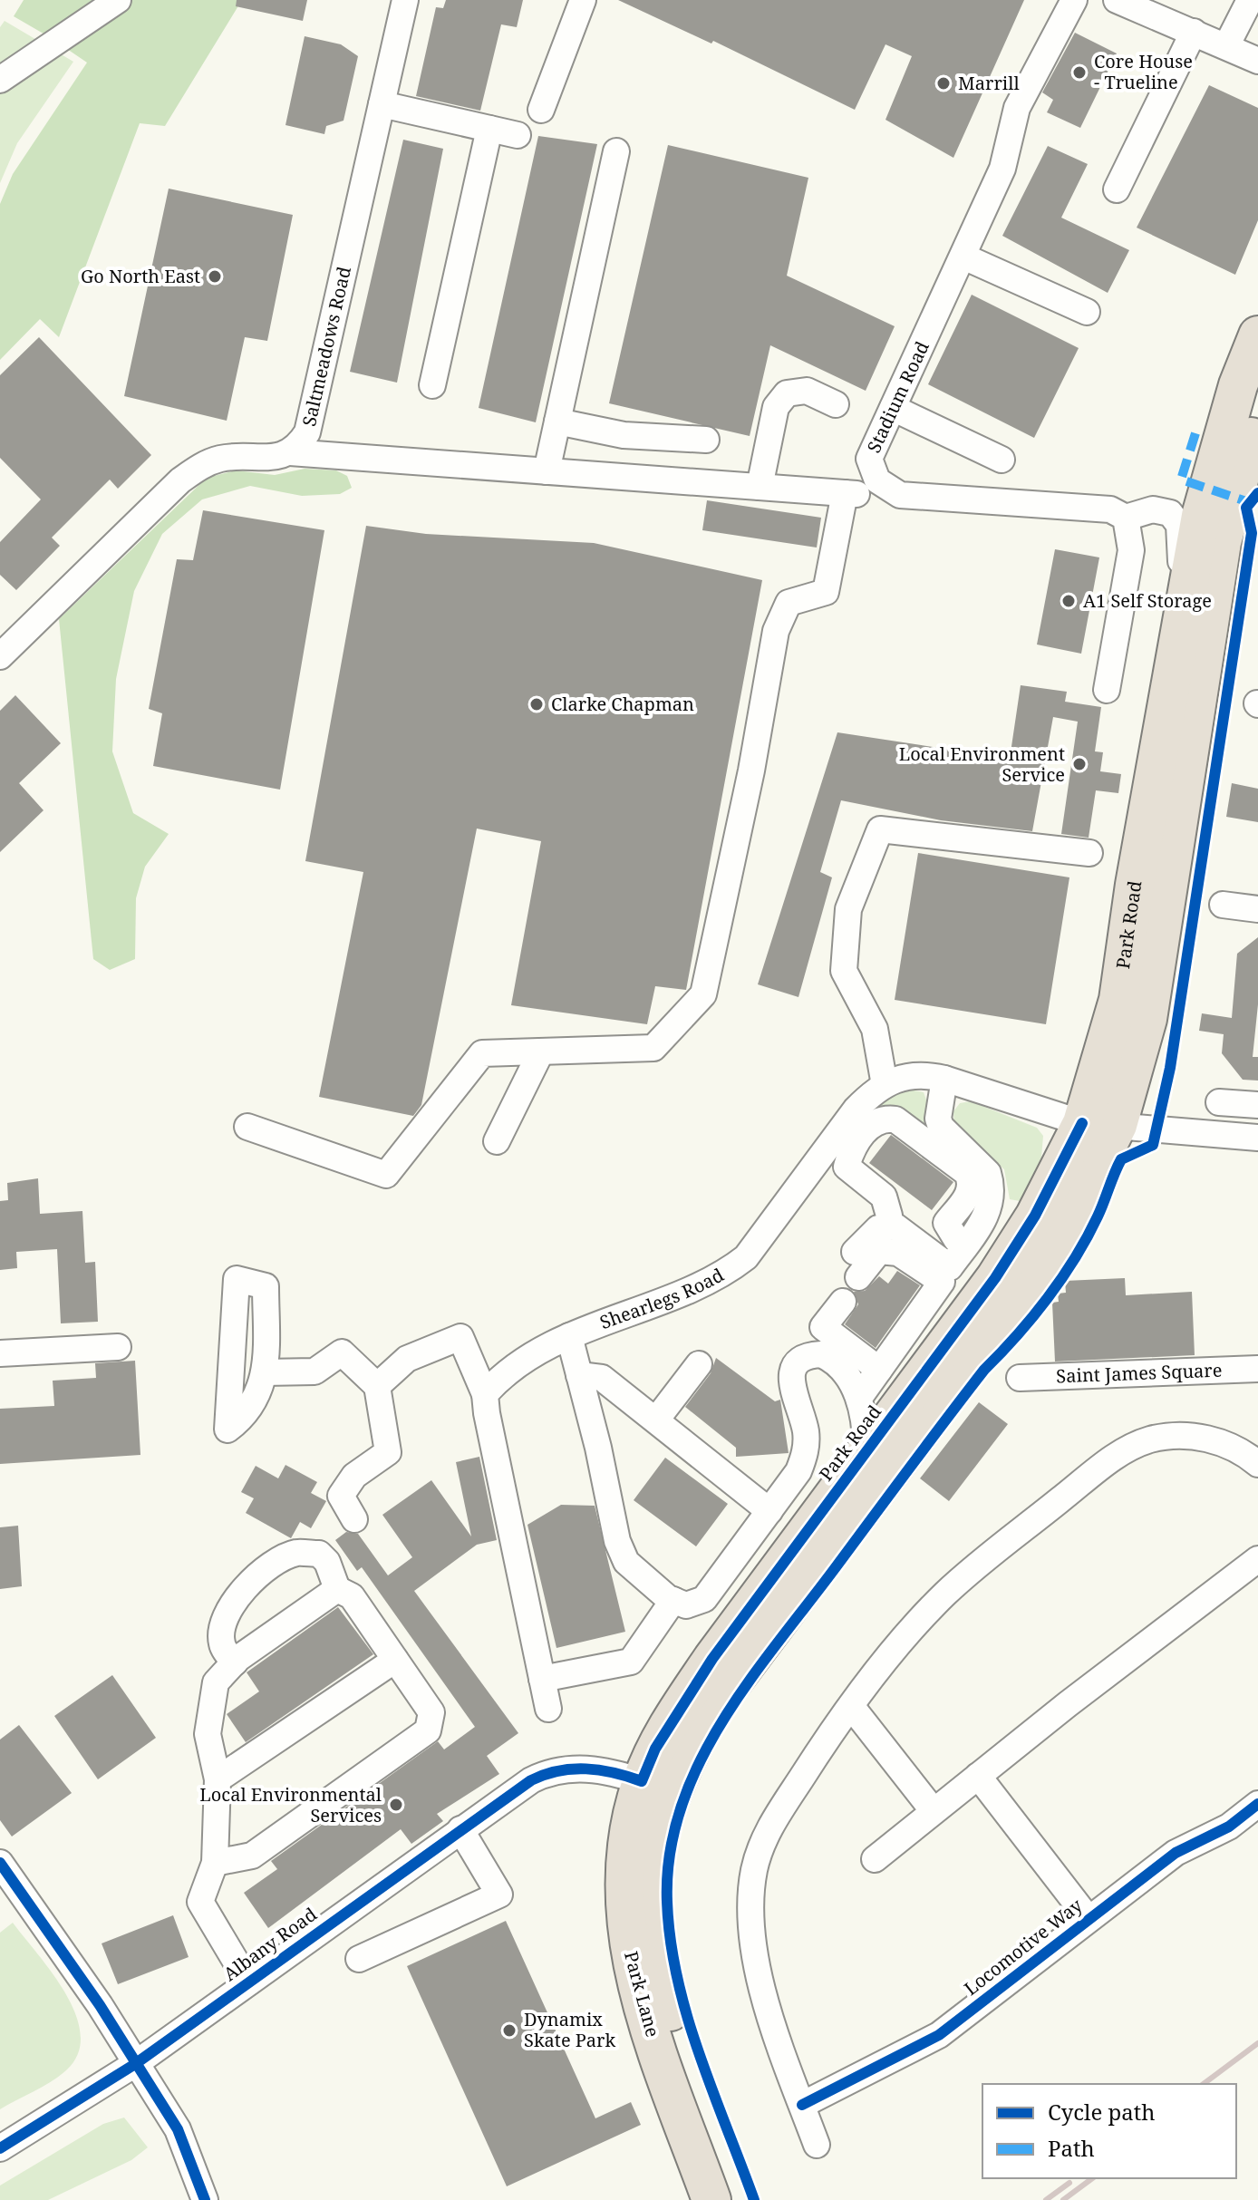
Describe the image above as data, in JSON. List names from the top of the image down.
{
  "streets": {
    "highway": ["Park Road", "Park Lane"],
    "street": [
      "Saltmeadows Road",
      "Stadium Road",
      "Shearlegs Road",
      "Saint James Square",
      "Albany Road",
      "Locomotive Way"
    ]
  },
  "crossings": [
    ["Park Road", "Shearlegs Road"],
    ["Park Road", "Albany Road"],
    ["Park Road", "Park Lane"],
    ["Albany Road", "Park Lane"]
  ],
  "places": [
    "Core House - Trueline",
    "Marrill",
    "Go North East",
    "A1 Self Storage",
    "Clarke Chapman",
    "Local Environment Service",
    "Local Environmental Services",
    "Dynamix Skate Park"
  ],
  "legend": ["Cycle path", "Path"]
}
